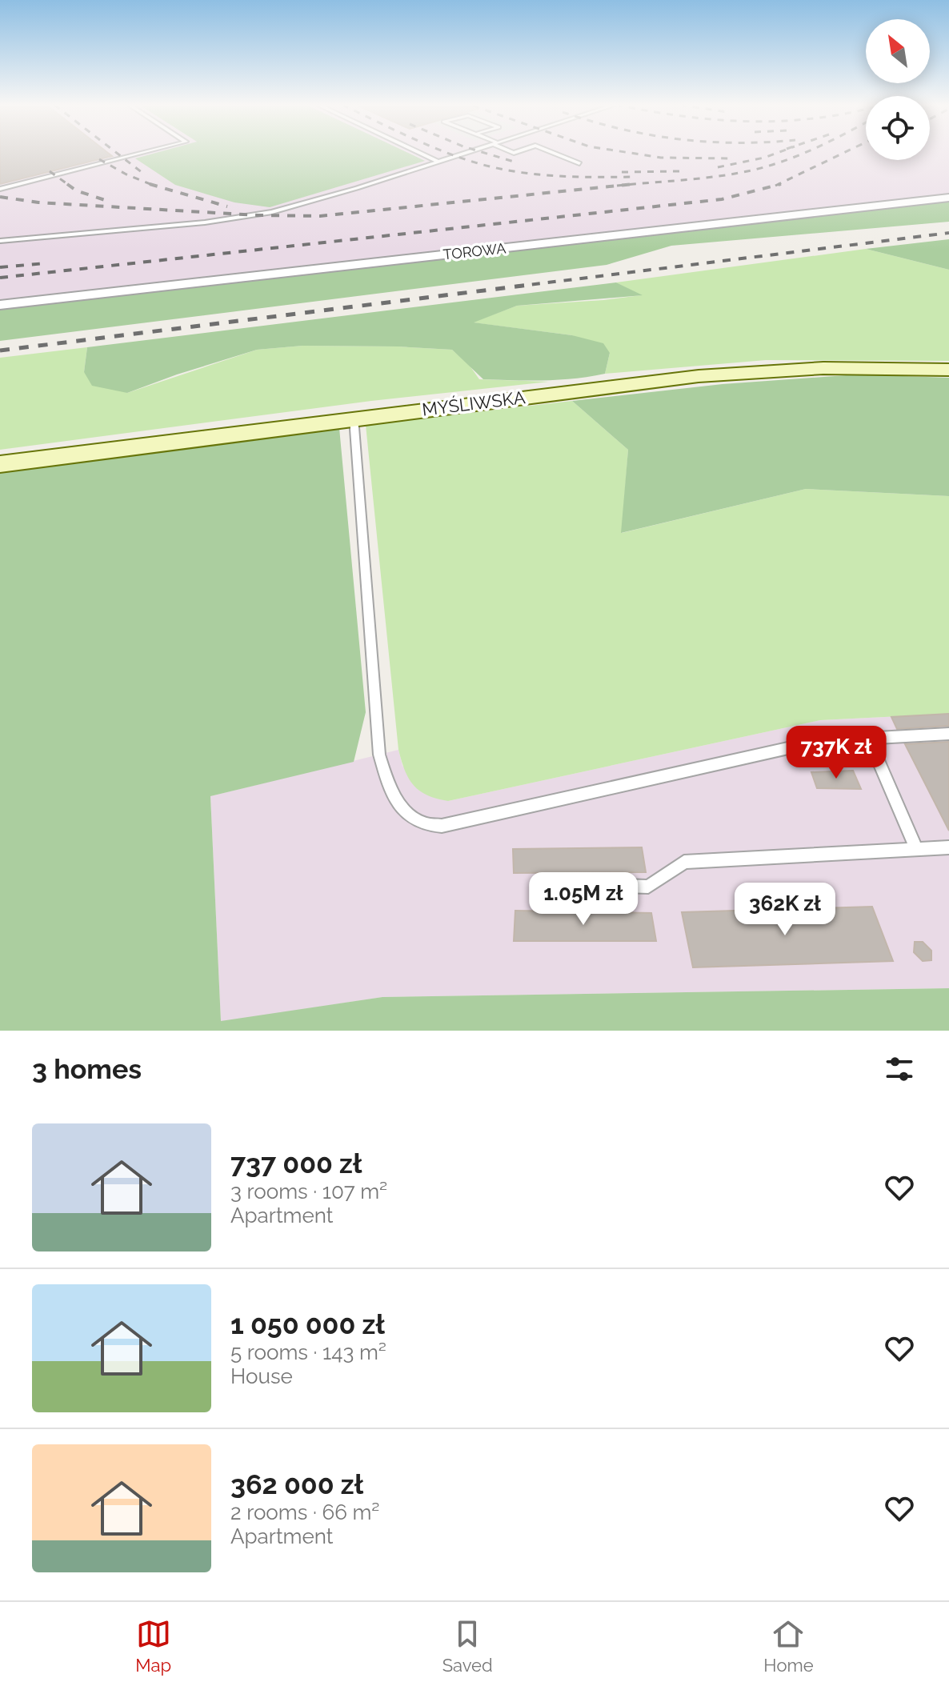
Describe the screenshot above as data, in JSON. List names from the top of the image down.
{
  "streets": {
    "street": ["TOROWA", "MYŚLIWSKA"]
  },
  "north": "top left",
  "page": {
    "price": ["737K zł", "1.05M zł", "362K zł"],
    "heading": "3 homes",
    "list": [
      {
        "name": "737 000 zł",
        "note": "3 rooms · 107 m² · Apartment"
      },
      {
        "name": "1 050 000 zł",
        "note": "5 rooms · 143 m² · House"
      },
      {
        "name": "362 000 zł",
        "note": "2 rooms · 66 m² · Apartment"
      }
    ],
    "tabs": ["Map", "Saved", "Home"]
  }
}
